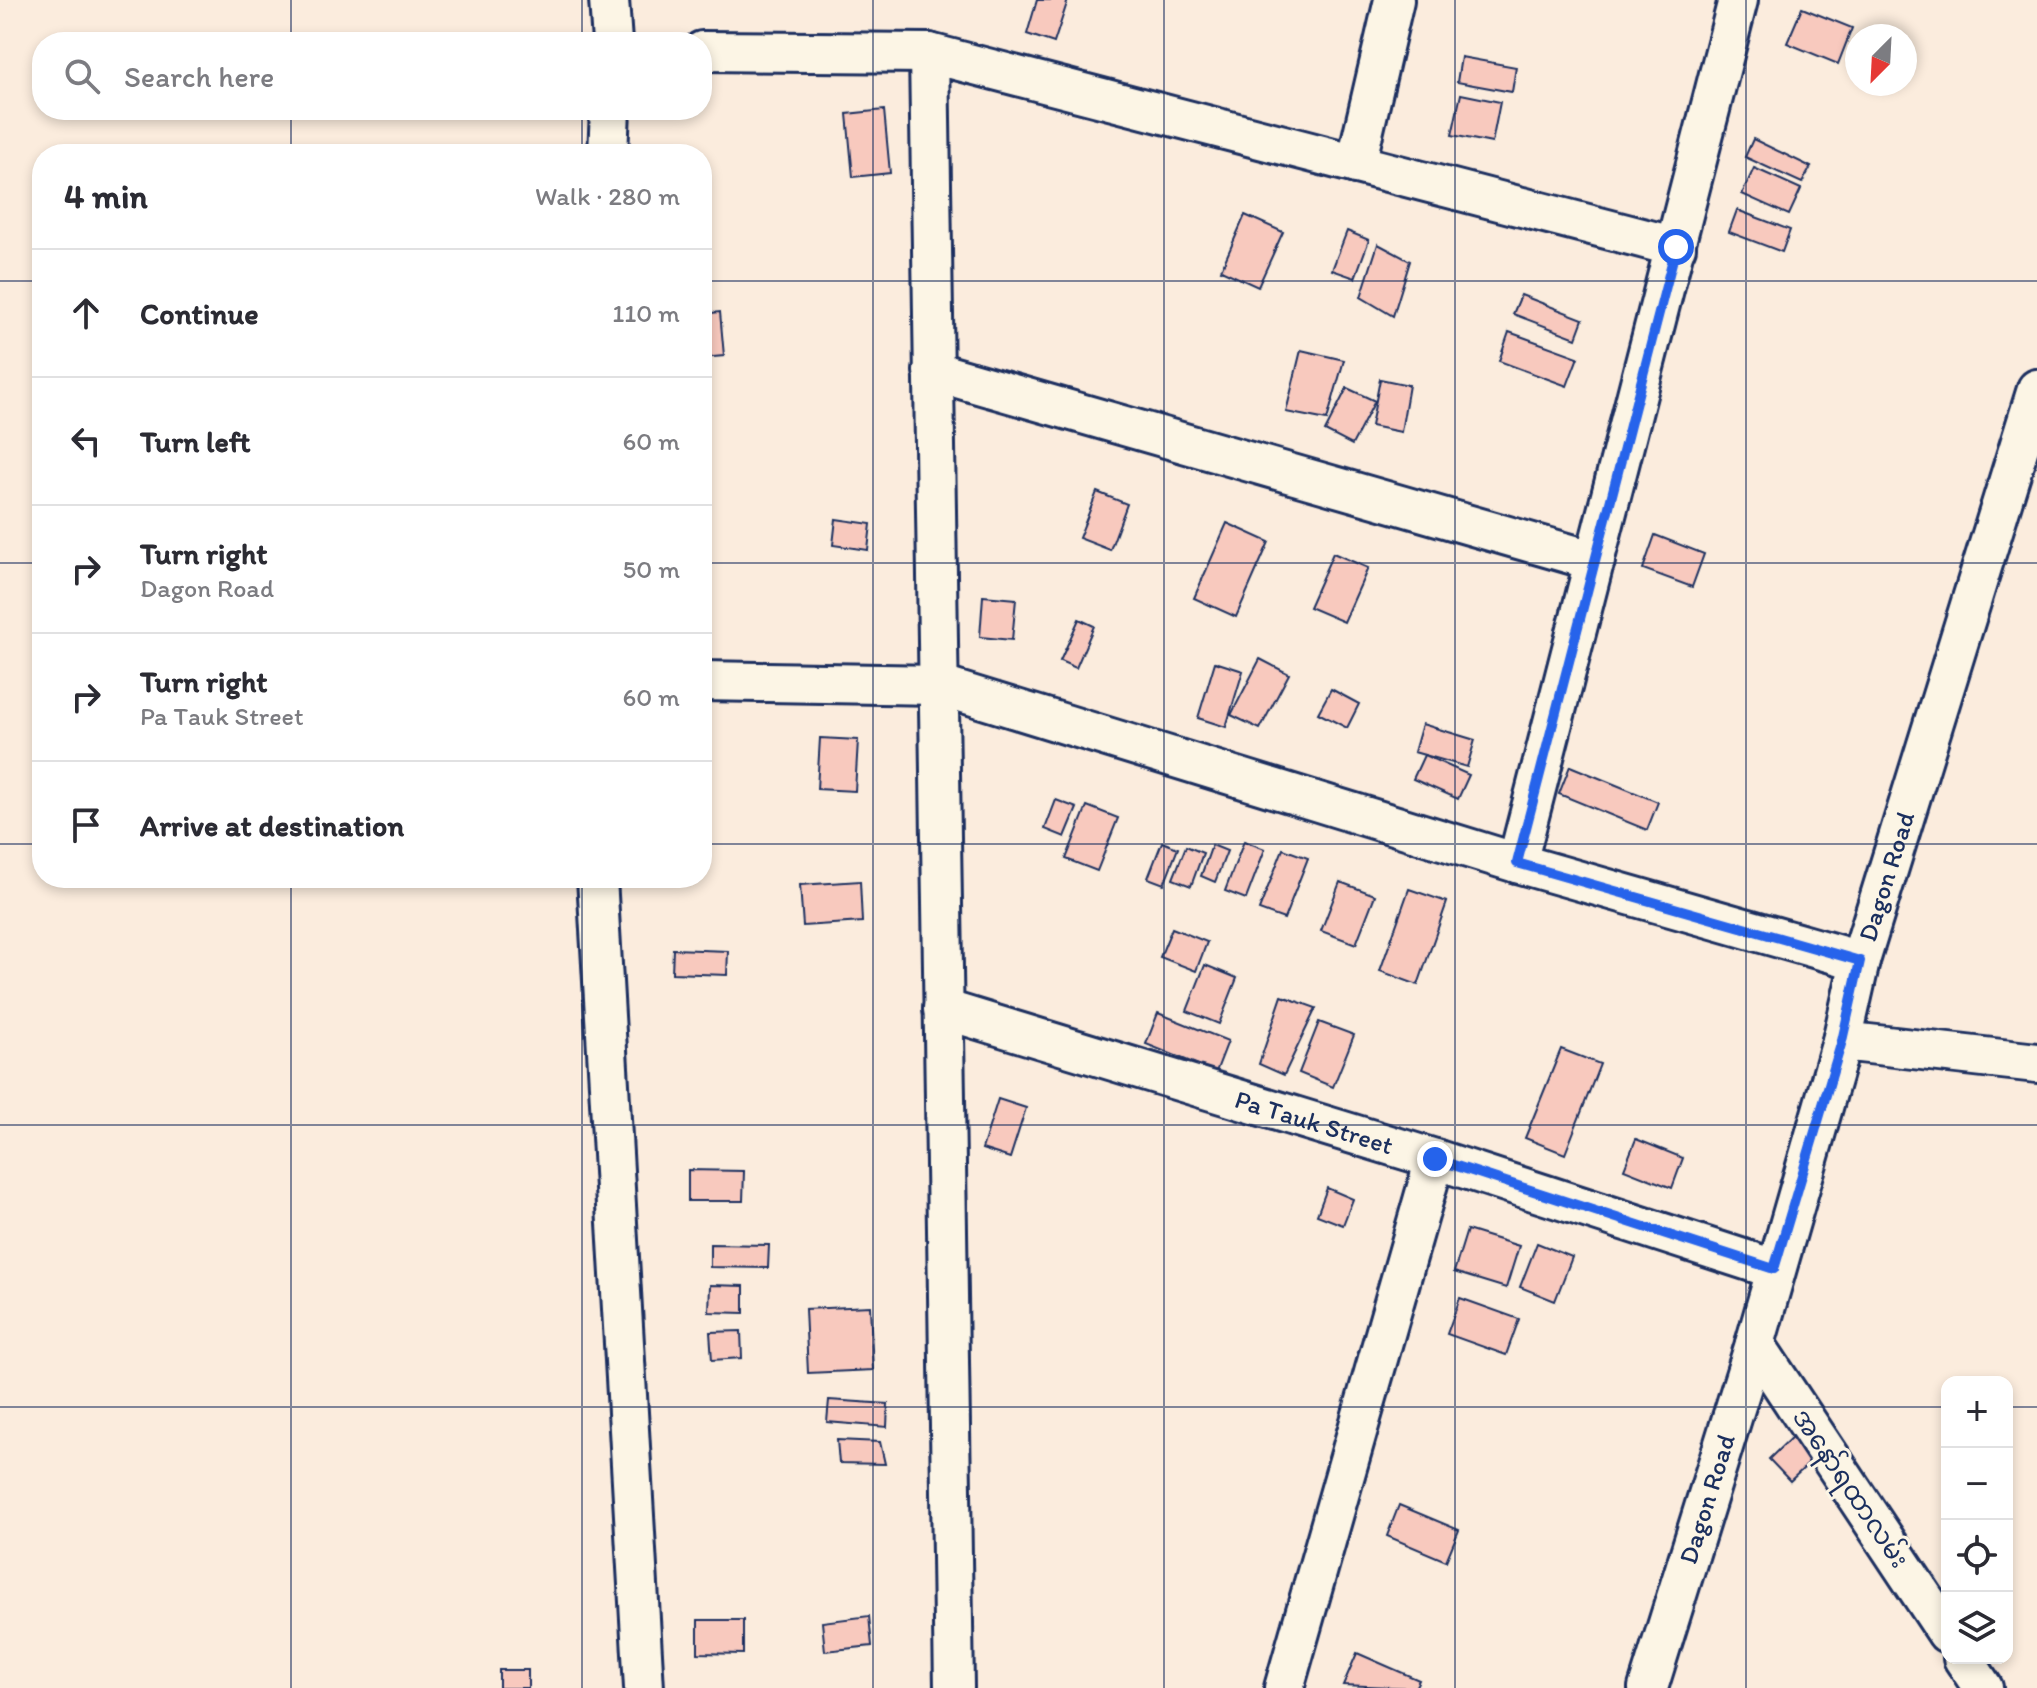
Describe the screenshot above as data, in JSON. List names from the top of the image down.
{
  "streets": {
    "street": ["Dagon Road", "Pa Tauk Street", "အနော်ရထာလမ်း"]
  },
  "crossings": [
    ["Dagon Road", "Pa Tauk Street"],
    ["Dagon Road", "အနော်ရထာလမ်း"]
  ],
  "north": "bottom left",
  "page": {
    "search": "Search here",
    "heading": ["4 min", "Walk · 280 m"],
    "list": [
      ["Continue", "110 m"],
      ["Turn left", "60 m"],
      ["Turn right", "Dagon Road", "50 m"],
      ["Turn right", "Pa Tauk Street", "60 m"],
      "Arrive at destination"
    ],
    "map_buttons": ["+", "−"]
  }
}
